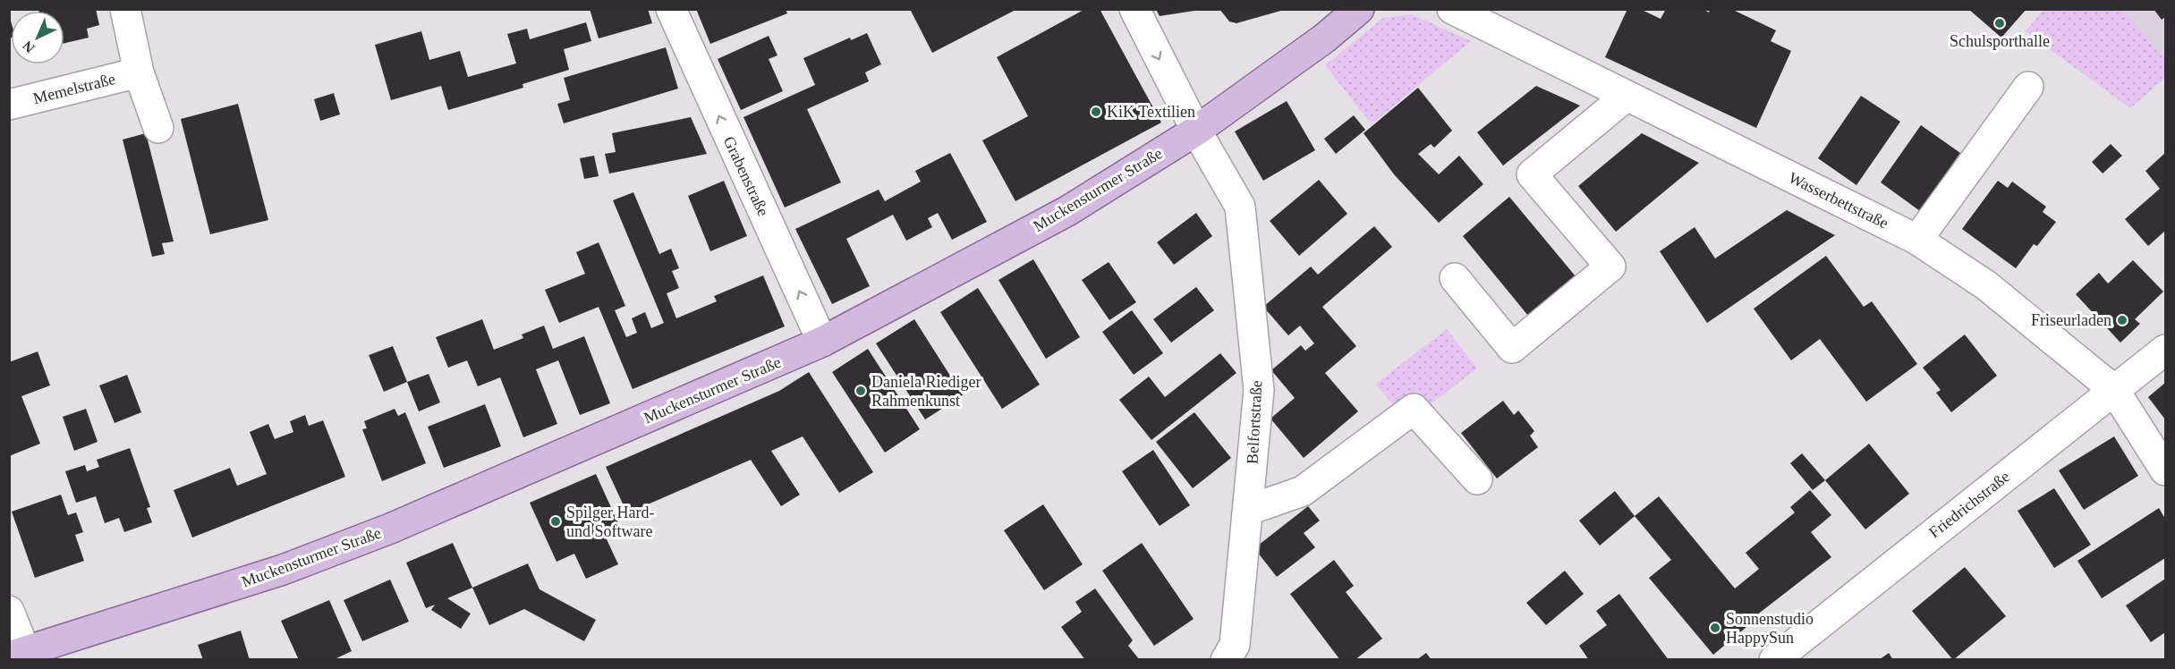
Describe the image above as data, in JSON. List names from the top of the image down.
{
  "streets": {
    "main road": ["Muckensturmer Straße"],
    "street": [
      "Memelstraße",
      "Grabenstraße",
      "Wasserbettstraße",
      "Belfortstraße",
      "Friedrichstraße"
    ]
  },
  "crossings": [
    ["Grabenstraße", "Muckensturmer Straße"],
    ["Muckensturmer Straße", "Belfortstraße"],
    ["Wasserbettstraße", "Friedrichstraße"]
  ],
  "one_way": ["Grabenstraße"],
  "places": [
    "Schulsporthalle",
    "KiK Textilien",
    "Friseurladen",
    "Daniela Riediger Rahmenkunst",
    "Spilger Hard- und Software",
    "Sonnenstudio HappySun"
  ],
  "north": "bottom left"
}
